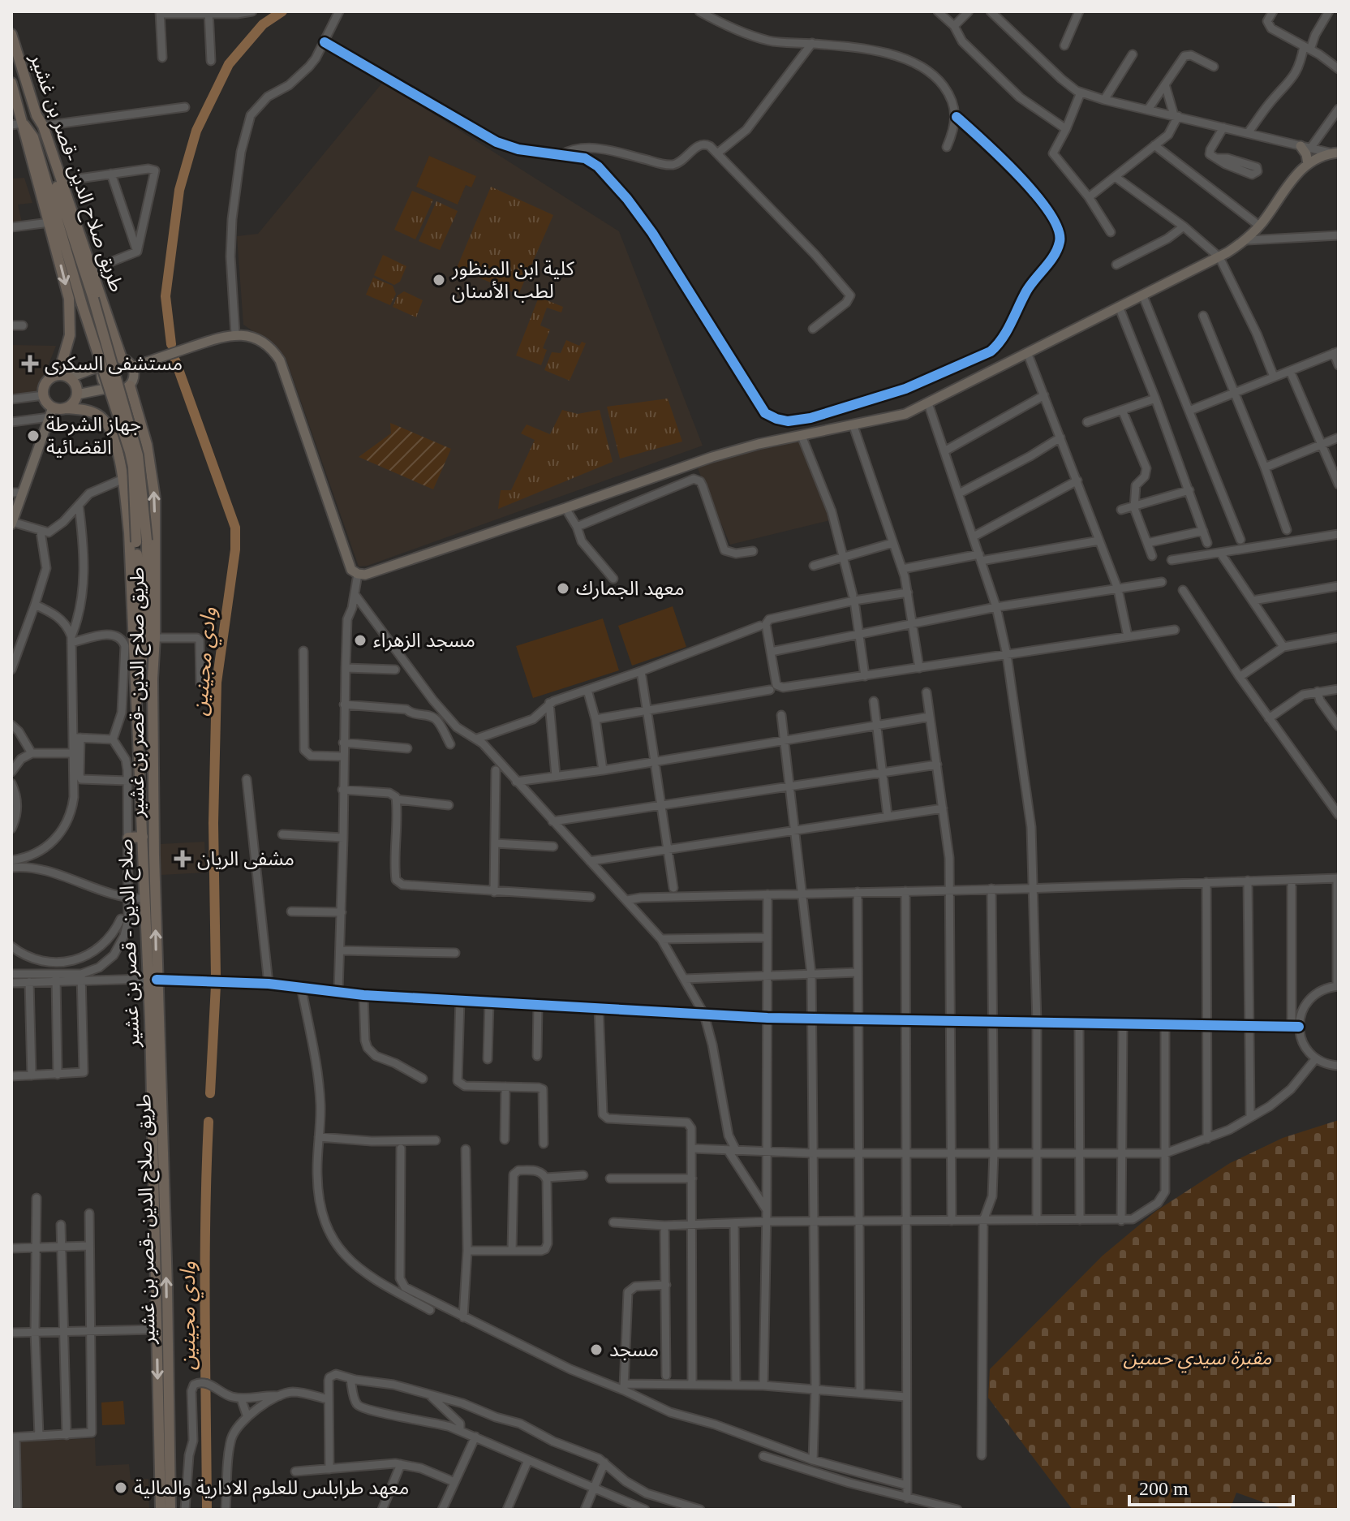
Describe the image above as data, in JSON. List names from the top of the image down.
{
  "streets": {
    "highway": ["طريق صلاح الدين -قصر بن غشير", "صلاح الدين - قصر بن غشير"]
  },
  "crossings": [
    ["طريق صلاح الدين -قصر بن غشير", "صلاح الدين - قصر بن غشير"]
  ],
  "water": ["وادي مجينين"],
  "parks": ["مقبرة سيدي حسين"],
  "places": {
    "other": [
      "كلية ابن المنظور لطب الأسنان",
      "جهاز الشرطة القضائية",
      "معهد الجمارك",
      "مسجد الزهراء",
      "مسجد",
      "معهد طرابلس للعلوم الادارية والمالية"
    ],
    "health": ["مستشفى السكرى", "مشفى الريان"]
  },
  "scale_bar": "200 m"
}
